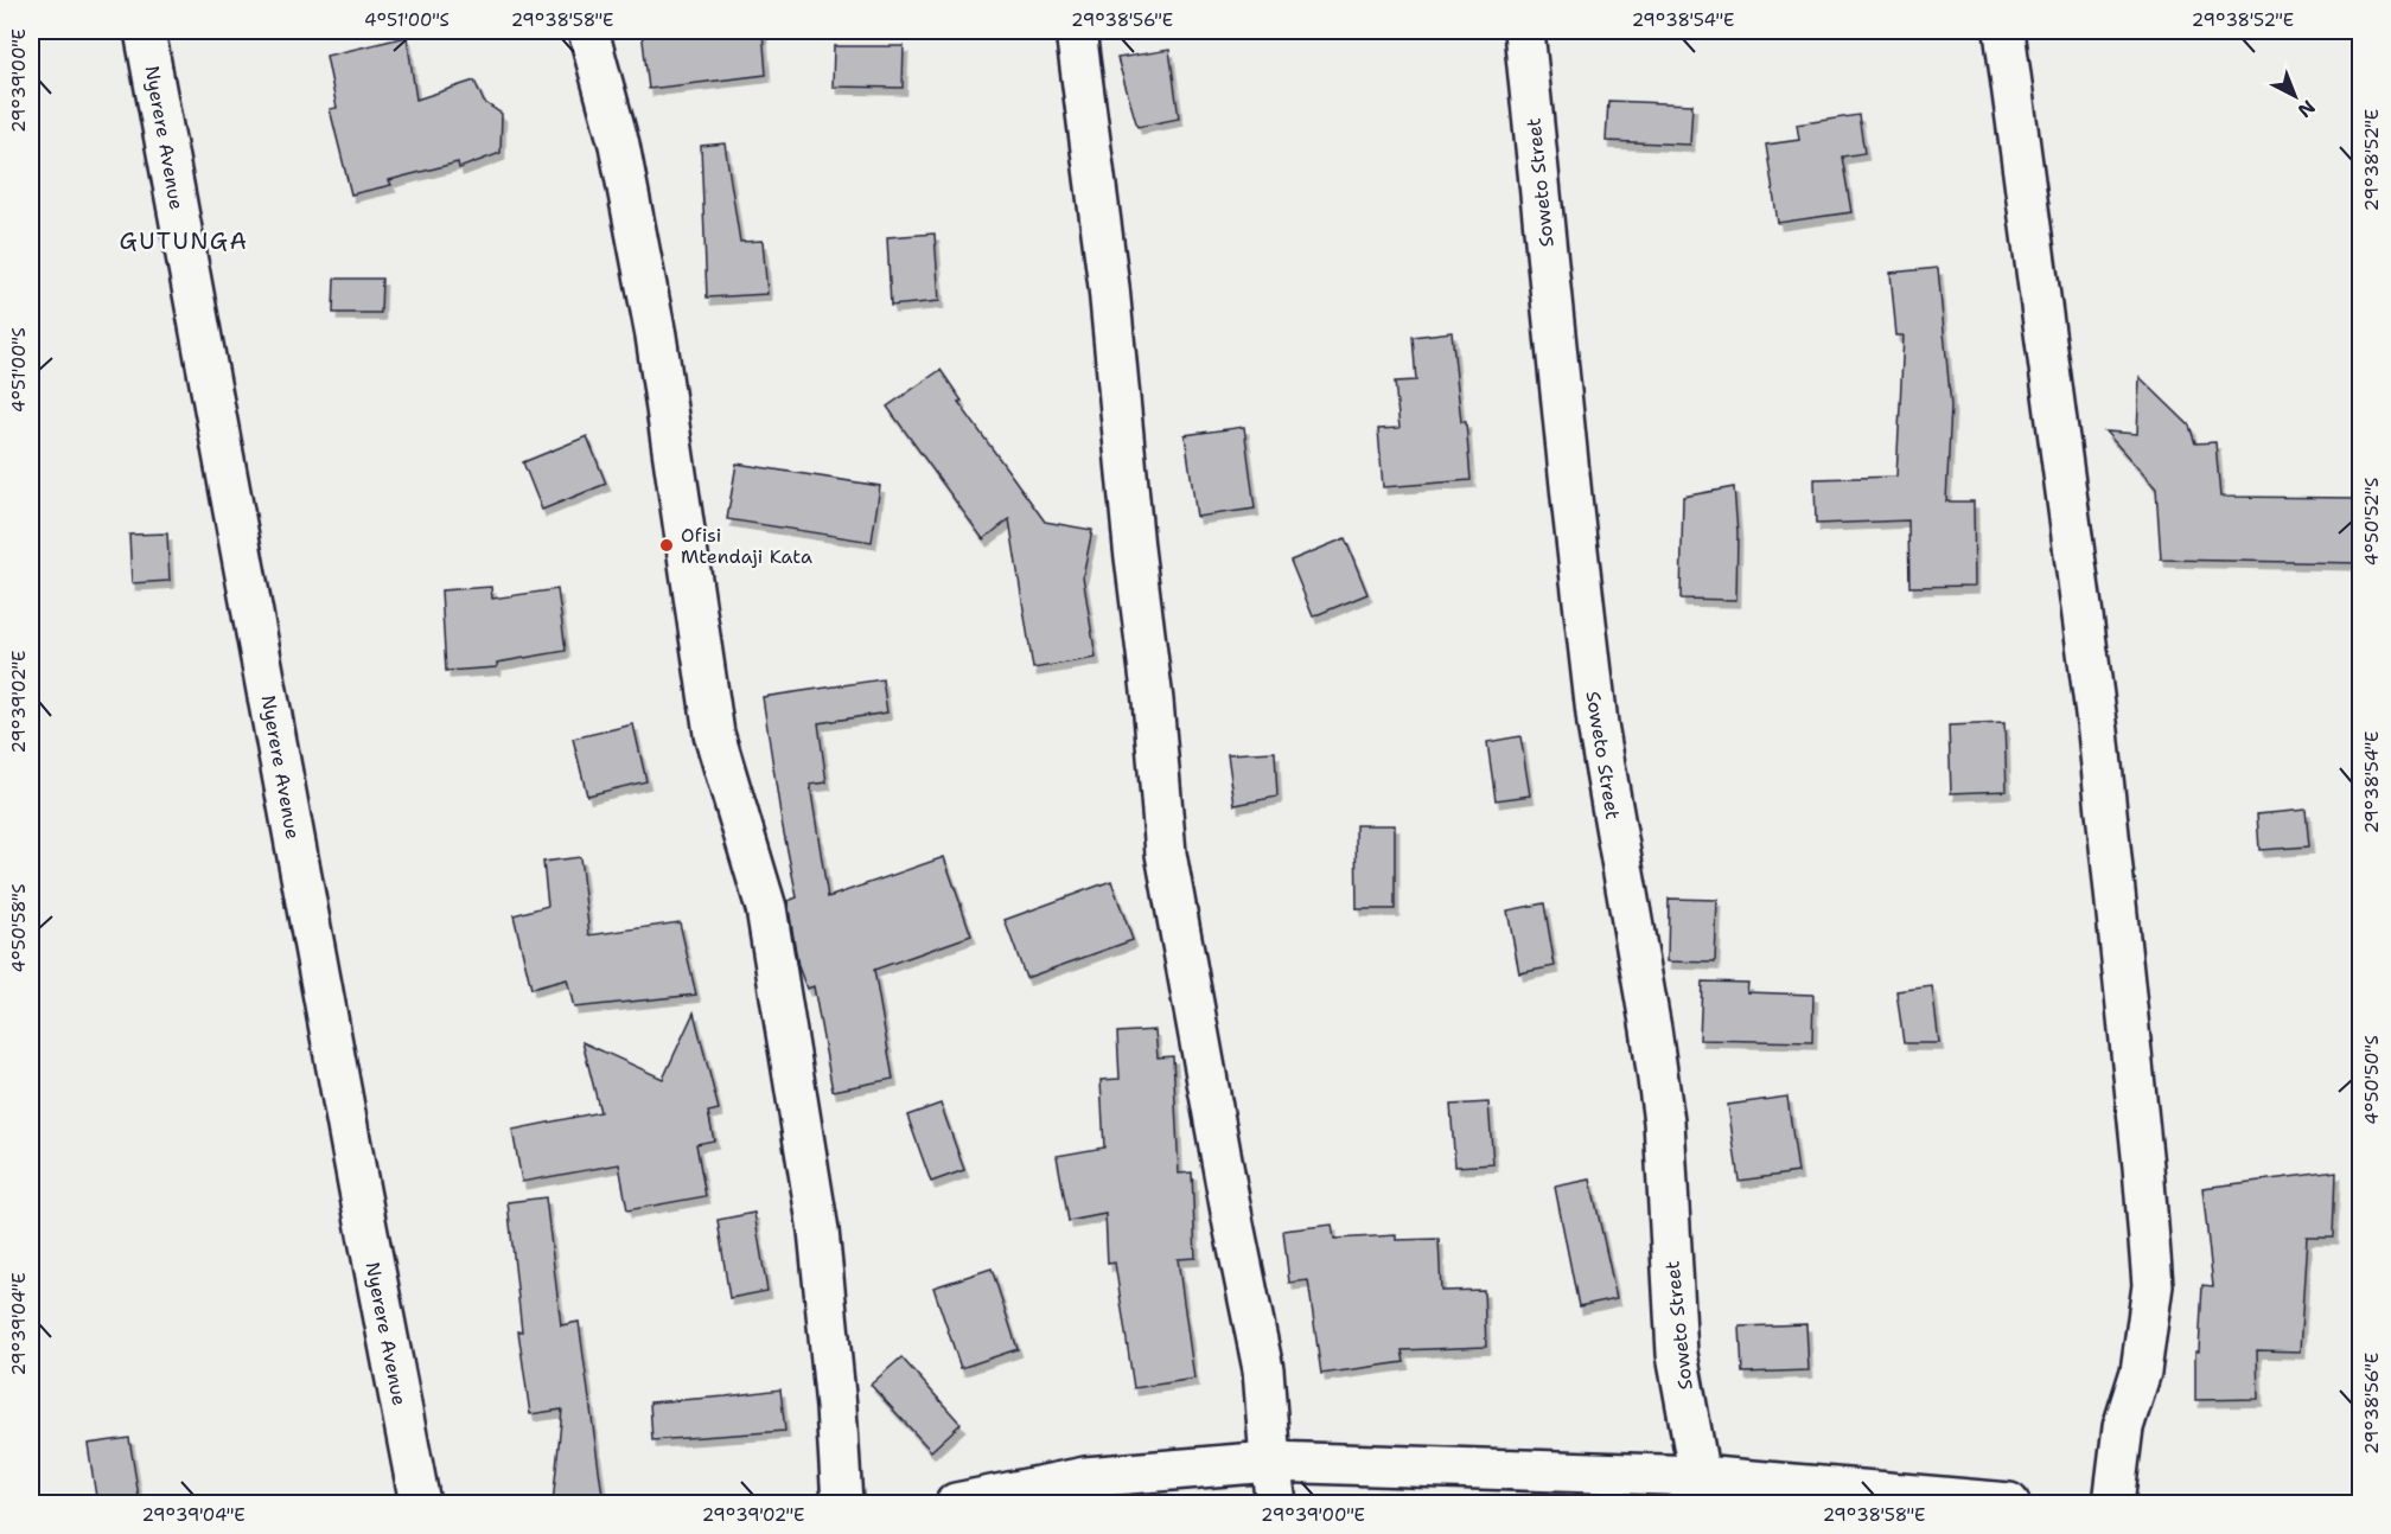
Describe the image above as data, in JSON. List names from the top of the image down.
{
  "streets": {
    "street": ["Nyerere Avenue", "Soweto Street"]
  },
  "districts": ["GUTUNGA"],
  "places": ["Ofisi Mtendaji Kata"],
  "north": "bottom right",
  "coordinates": [
    "4°51'00\"S",
    "29°38'58\"E",
    "29°38'56\"E",
    "29°38'54\"E",
    "29°38'52\"E",
    "29°39'00\"E",
    "4°50'52\"S",
    "29°39'02\"E",
    "4°50'58\"S",
    "4°50'50\"S",
    "29°39'04\"E"
  ]
}
